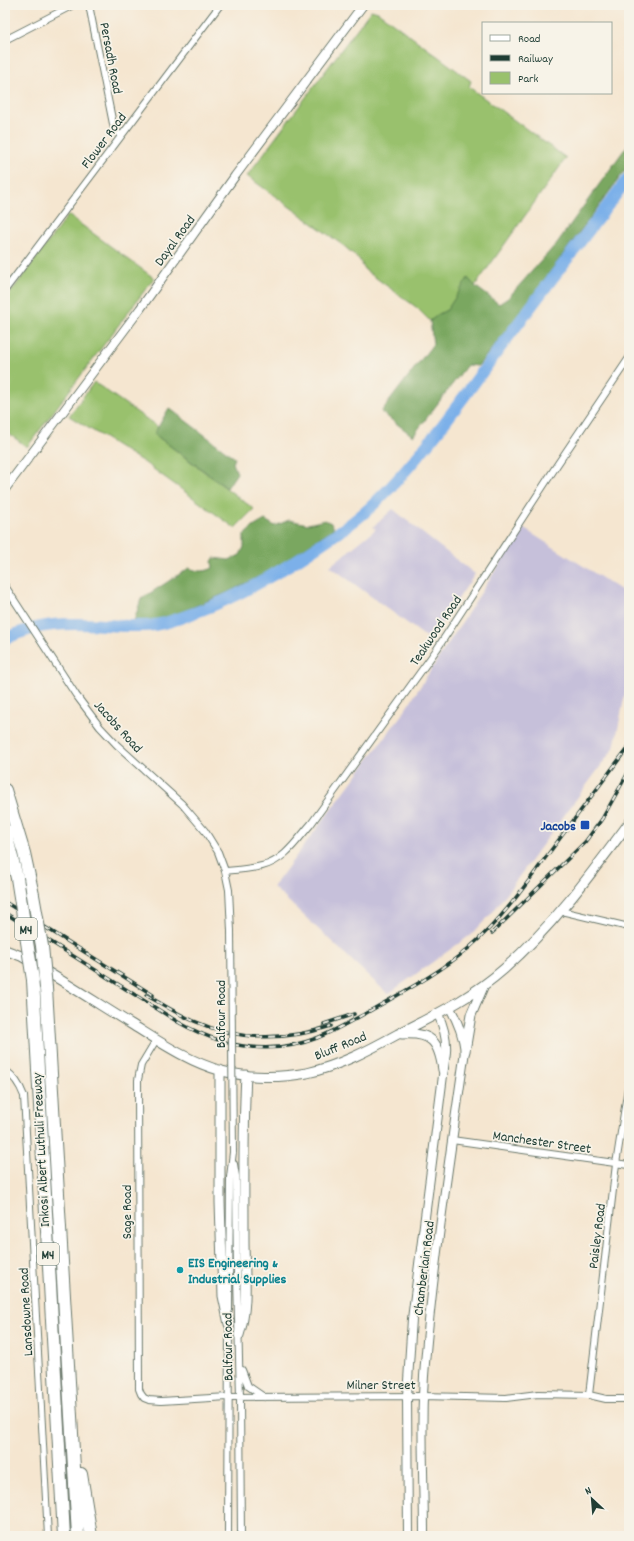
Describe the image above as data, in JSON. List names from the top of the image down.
{
  "streets": {
    "highway": ["M4", "Inkosi Albert Luthuli Freeway"],
    "main road": ["Bluff Road"],
    "street": [
      "Persadh Road",
      "Flower Road",
      "Dayal Road",
      "Teakwood Road",
      "Jacobs Road",
      "Balfour Road",
      "Manchester Street",
      "Sage Road",
      "Paisley Road",
      "Chamberlain Road",
      "Lansdowne Road",
      "Milner Street"
    ]
  },
  "crossings": [
    ["Persadh Road", "Flower Road"],
    ["Teakwood Road", "Jacobs Road"],
    ["Teakwood Road", "Balfour Road"],
    ["Jacobs Road", "Balfour Road"],
    ["Balfour Road", "Milner Street"],
    ["Bluff Road", "Sage Road"],
    ["Bluff Road", "Chamberlain Road"],
    ["Manchester Street", "Paisley Road"],
    ["Manchester Street", "Chamberlain Road"],
    ["Sage Road", "Milner Street"],
    ["Paisley Road", "Milner Street"],
    ["Chamberlain Road", "Milner Street"]
  ],
  "places": {
    "transit": ["Jacobs"],
    "other": ["EIS Engineering & Industrial Supplies"]
  },
  "legend": ["Road", "Railway", "Park"],
  "north": "top left"
}
